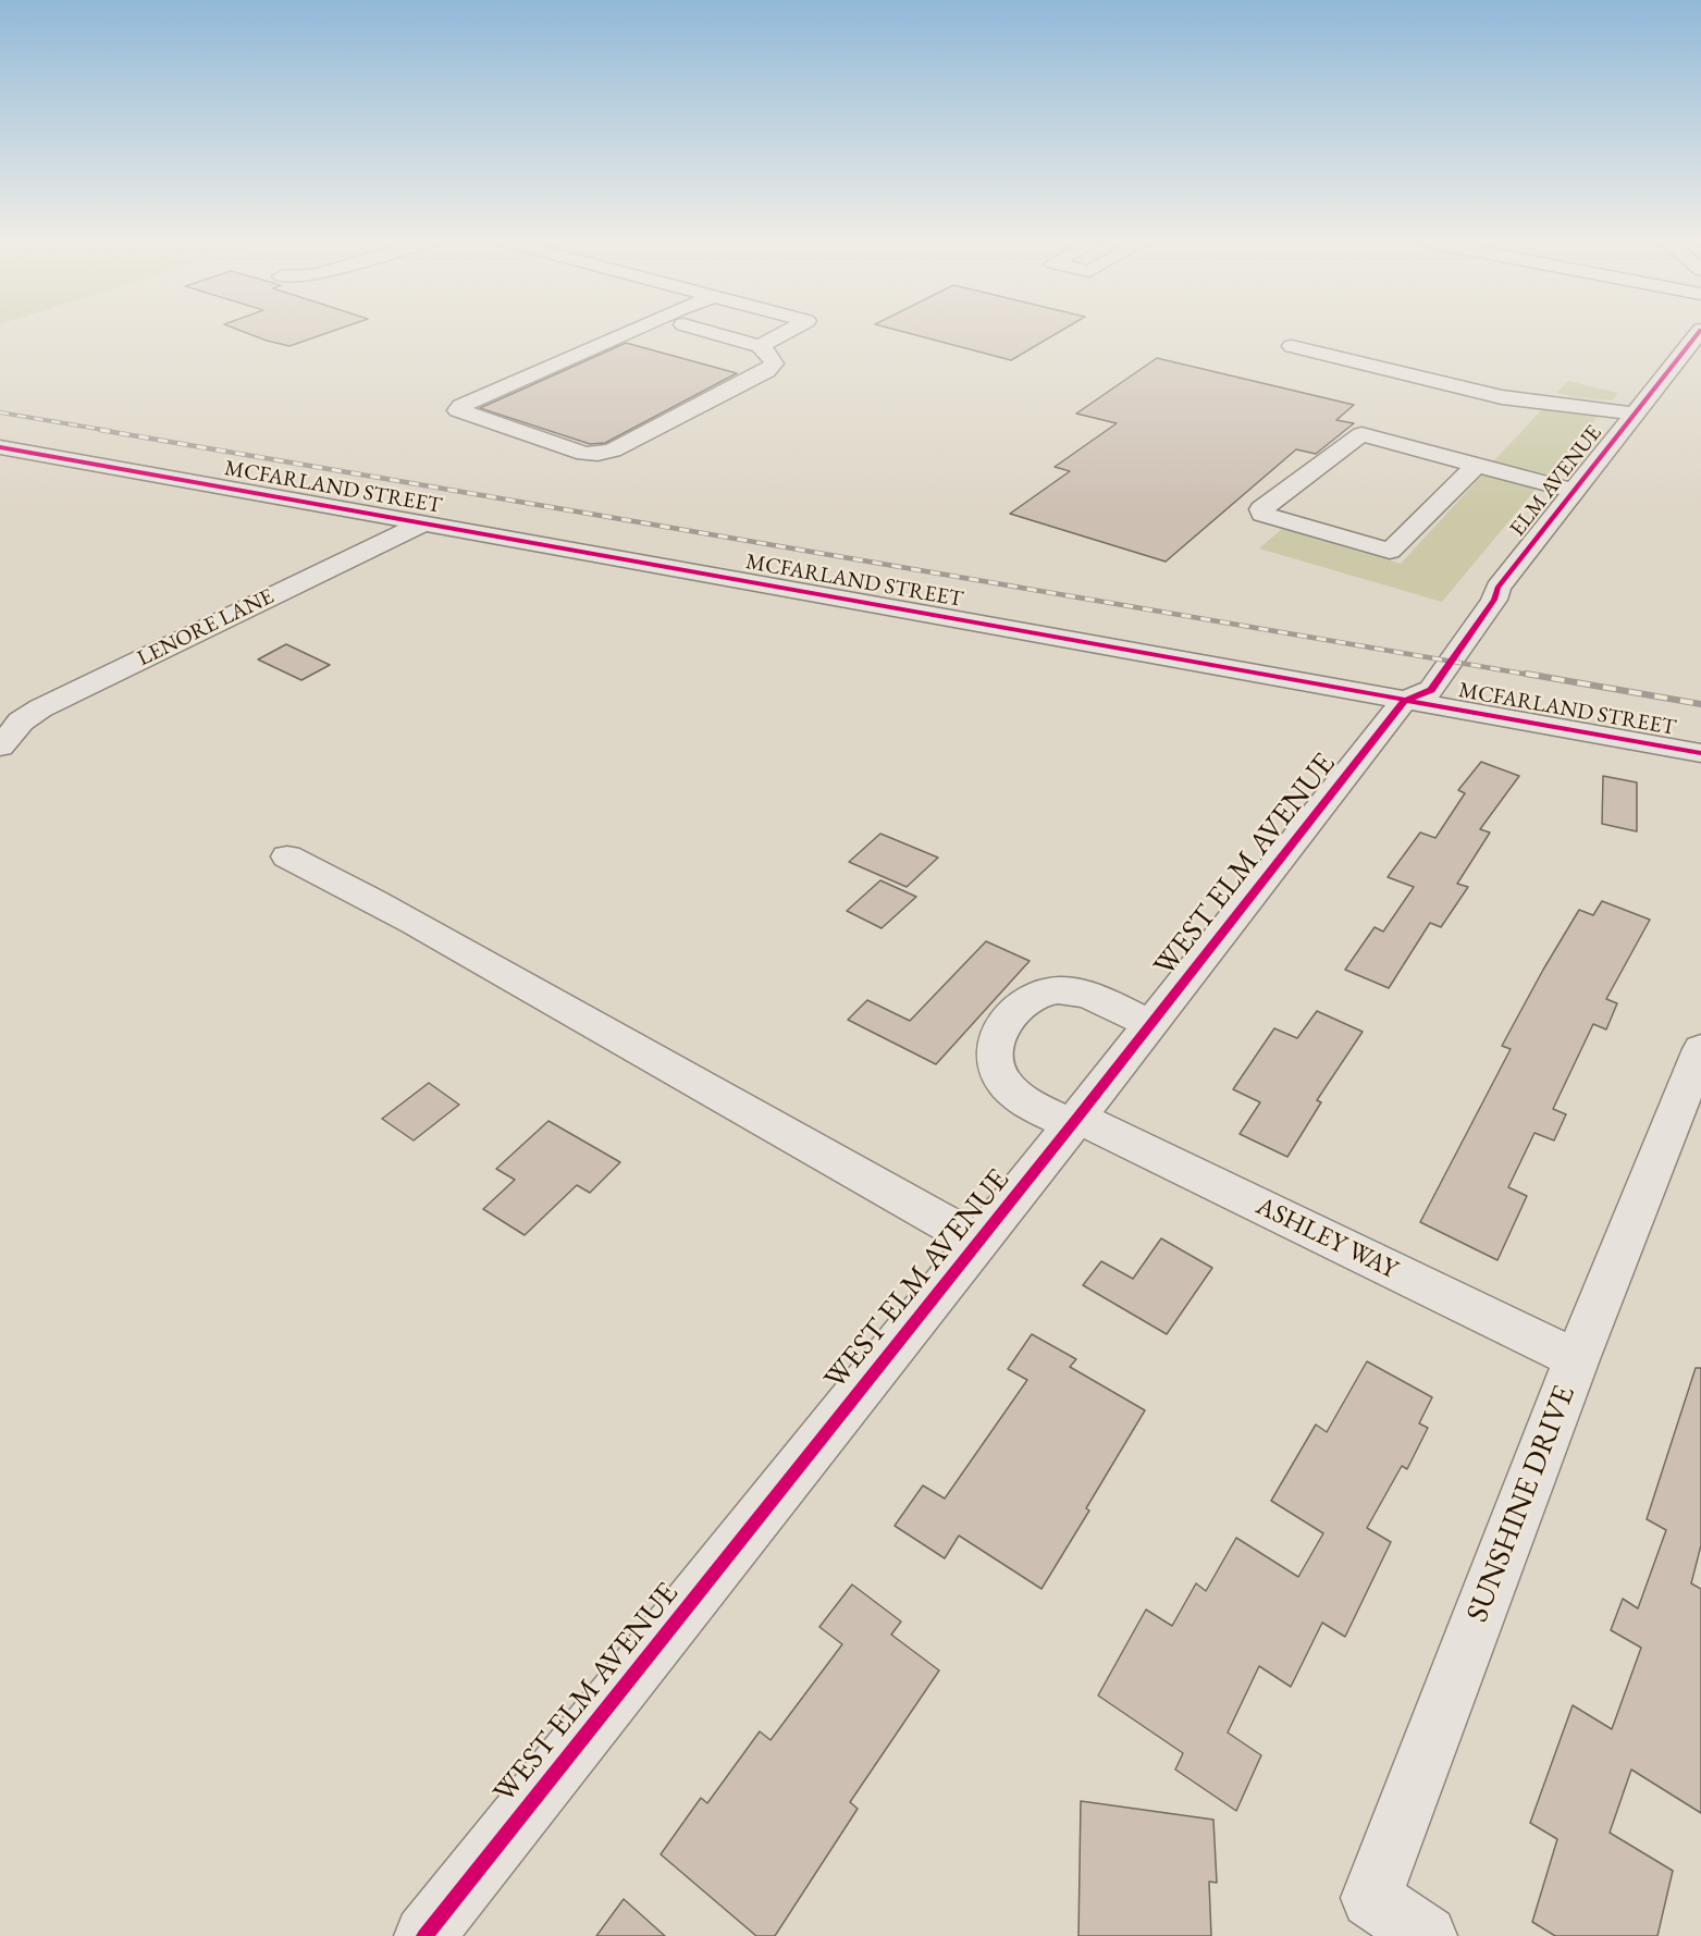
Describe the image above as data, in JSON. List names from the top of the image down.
{
  "streets": {
    "street": [
      "ELM AVENUE",
      "MCFARLAND STREET",
      "LENORE LANE",
      "WEST ELM AVENUE",
      "ASHLEY WAY",
      "SUNSHINE DRIVE"
    ]
  },
  "crossings": [
    ["ELM AVENUE", "WEST ELM AVENUE"],
    ["MCFARLAND STREET", "LENORE LANE"],
    ["MCFARLAND STREET", "WEST ELM AVENUE"],
    ["WEST ELM AVENUE", "ASHLEY WAY"],
    ["ASHLEY WAY", "SUNSHINE DRIVE"]
  ]
}
